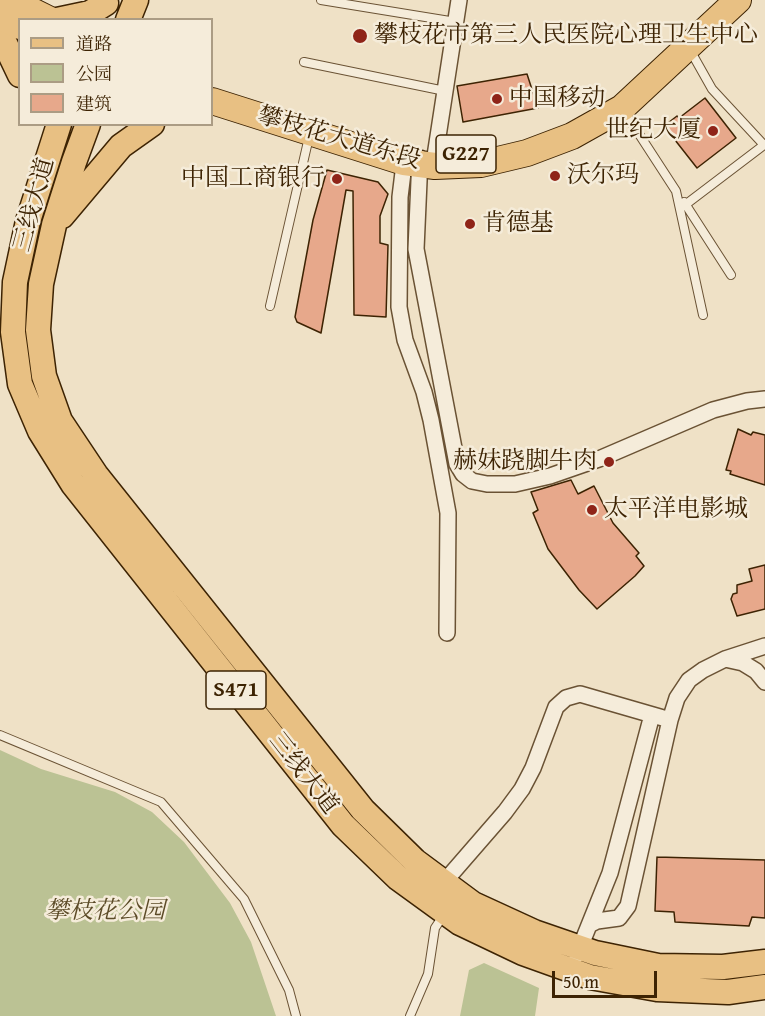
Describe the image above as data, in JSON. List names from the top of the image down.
{
  "streets": {
    "highway": ["攀枝花大道东段", "G227"],
    "main road": ["三线大道", "S471"]
  },
  "parks": ["攀枝花公园"],
  "places": [
    "攀枝花市第三人民医院心理卫生中心",
    "中国移动",
    "世纪大厦",
    "沃尔玛",
    "中国工商银行",
    "肯德基",
    "赫妹跷脚牛肉",
    "太平洋电影城"
  ],
  "legend": ["道路", "公园", "建筑"],
  "scale_bar": "50 m"
}
